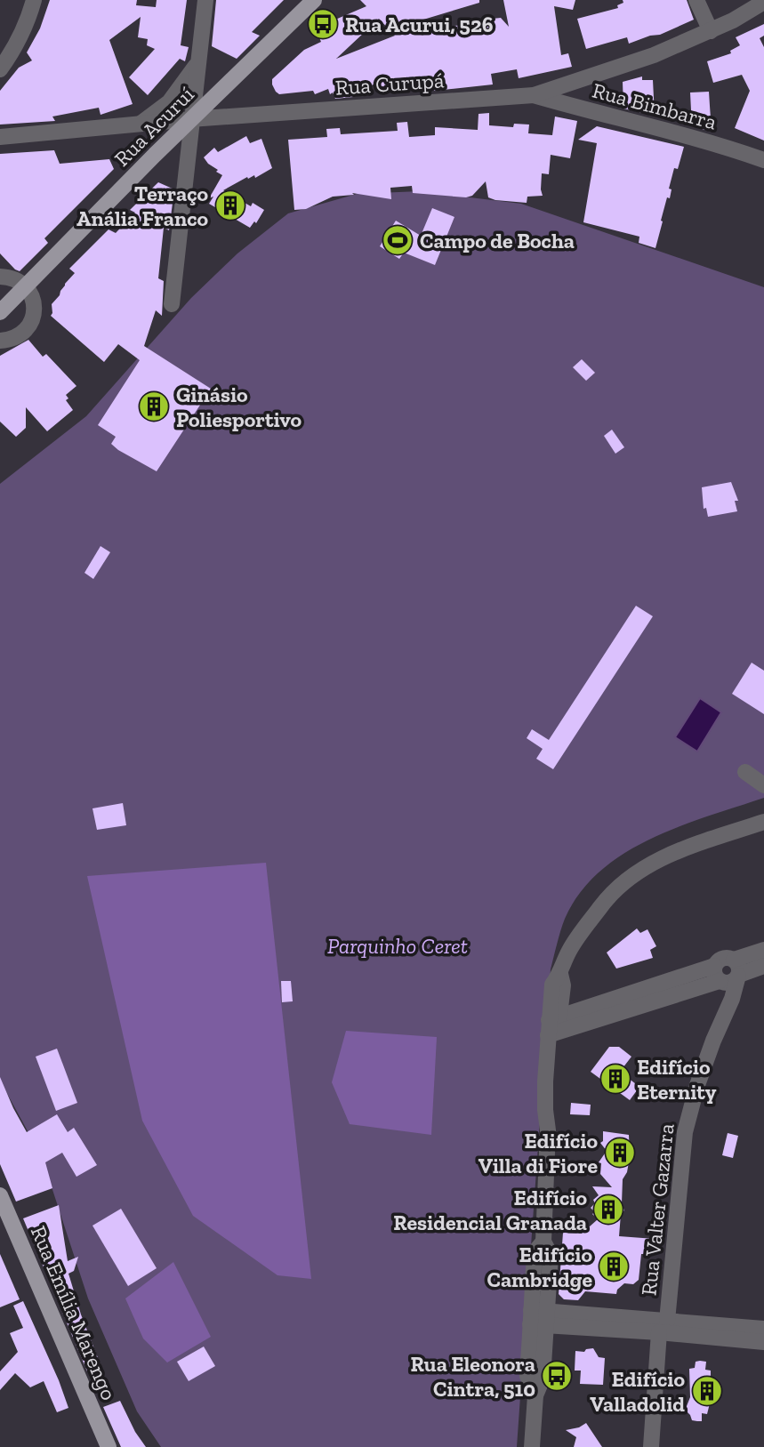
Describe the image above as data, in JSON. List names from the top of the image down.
{
  "streets": {
    "main road": ["Rua Acuruí", "Rua Emília Marengo"],
    "street": ["Rua Curupá", "Rua Bimbarra", "Rua Valter Gazarra"]
  },
  "crossings": [
    ["Rua Curupá", "Rua Bimbarra"],
    ["Rua Curupá", "Rua Acuruí"]
  ],
  "parks": ["Parquinho Ceret"],
  "places": {
    "bus stop": ["Rua Acurui, 526", "Rua Eleonora Cintra, 510"],
    "building": [
      "Terraço Anália Franco",
      "Ginásio Poliesportivo",
      "Edifício Eternity",
      "Edifício Villa di Fiore",
      "Edifício Residencial Granada",
      "Edifício Cambridge",
      "Edifício Valladolid"
    ],
    "sports": ["Campo de Bocha"]
  }
}
